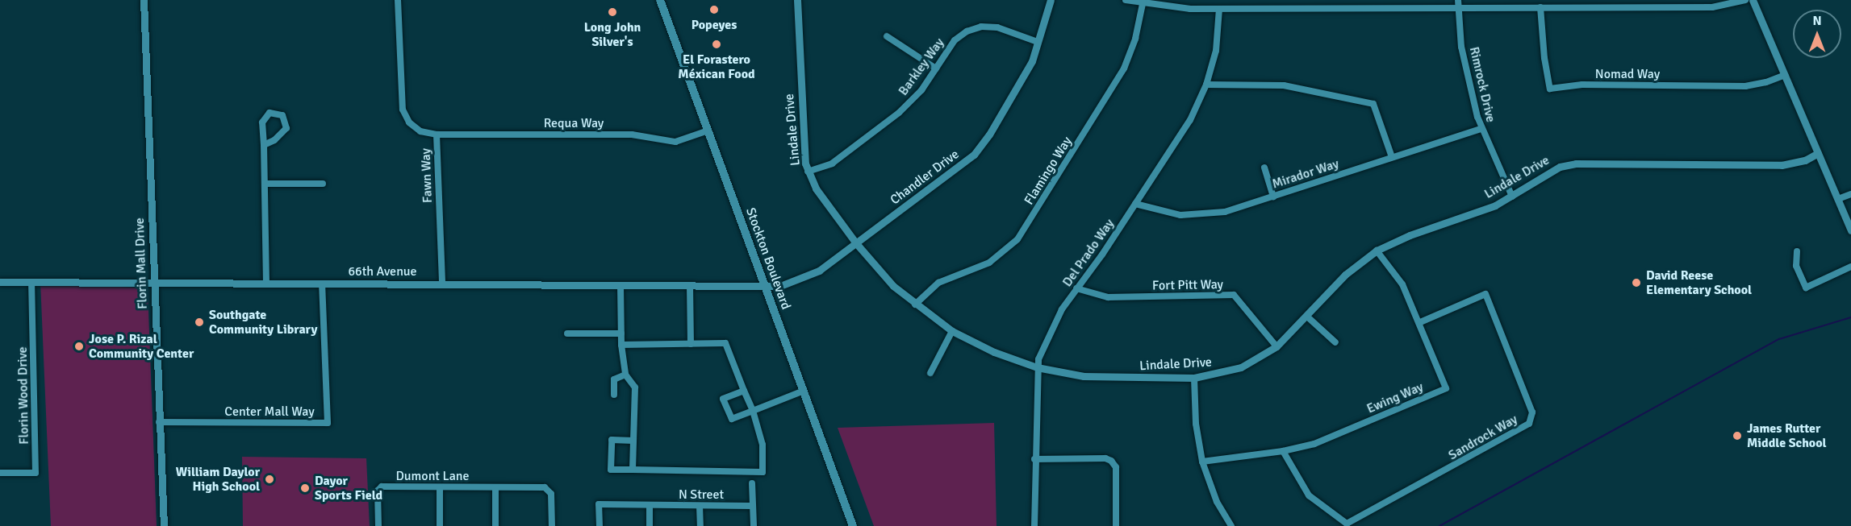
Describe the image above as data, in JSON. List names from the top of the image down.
{
  "streets": {
    "main road": ["Stockton Boulevard"],
    "street": [
      "Barkley Way",
      "Nomad Way",
      "Rimrock Drive",
      "Requa Way",
      "Lindale Drive",
      "Flamingo Way",
      "Mirador Way",
      "Fawn Way",
      "Chandler Drive",
      "Del Prado Way",
      "Florin Mall Drive",
      "66th Avenue",
      "Fort Pitt Way",
      "Florin Wood Drive",
      "Ewing Way",
      "Center Mall Way",
      "Sandrock Way",
      "Dumont Lane",
      "N Street"
    ]
  },
  "crossings": [
    ["Barkley Way", "Lindale Drive"],
    ["Barkley Way", "Chandler Drive"],
    ["Rimrock Drive", "Lindale Drive"],
    ["Rimrock Drive", "Mirador Way"],
    ["Requa Way", "Fawn Way"],
    ["Requa Way", "Stockton Boulevard"],
    ["Lindale Drive", "Flamingo Way"],
    ["Lindale Drive", "Chandler Drive"],
    ["Lindale Drive", "Del Prado Way"],
    ["Lindale Drive", "Fort Pitt Way"],
    ["Lindale Drive", "Ewing Way"],
    ["Mirador Way", "Del Prado Way"],
    ["Fawn Way", "66th Avenue"],
    ["Chandler Drive", "Stockton Boulevard"],
    ["Chandler Drive", "66th Avenue"],
    ["Del Prado Way", "Fort Pitt Way"],
    ["Stockton Boulevard", "66th Avenue"],
    ["Florin Mall Drive", "66th Avenue"],
    ["Florin Mall Drive", "Center Mall Way"],
    ["66th Avenue", "Florin Wood Drive"],
    ["66th Avenue", "Center Mall Way"],
    ["Ewing Way", "Sandrock Way"]
  ],
  "places": [
    "Popeyes",
    "Long John Silver's",
    "El Forastero Méxican Food",
    "David Reese Elementary School",
    "Southgate Community Library",
    "Jose P. Rizal Community Center",
    "James Rutter Middle School",
    "William Daylor High School",
    "Dayor Sports Field"
  ],
  "north": "top"
}
